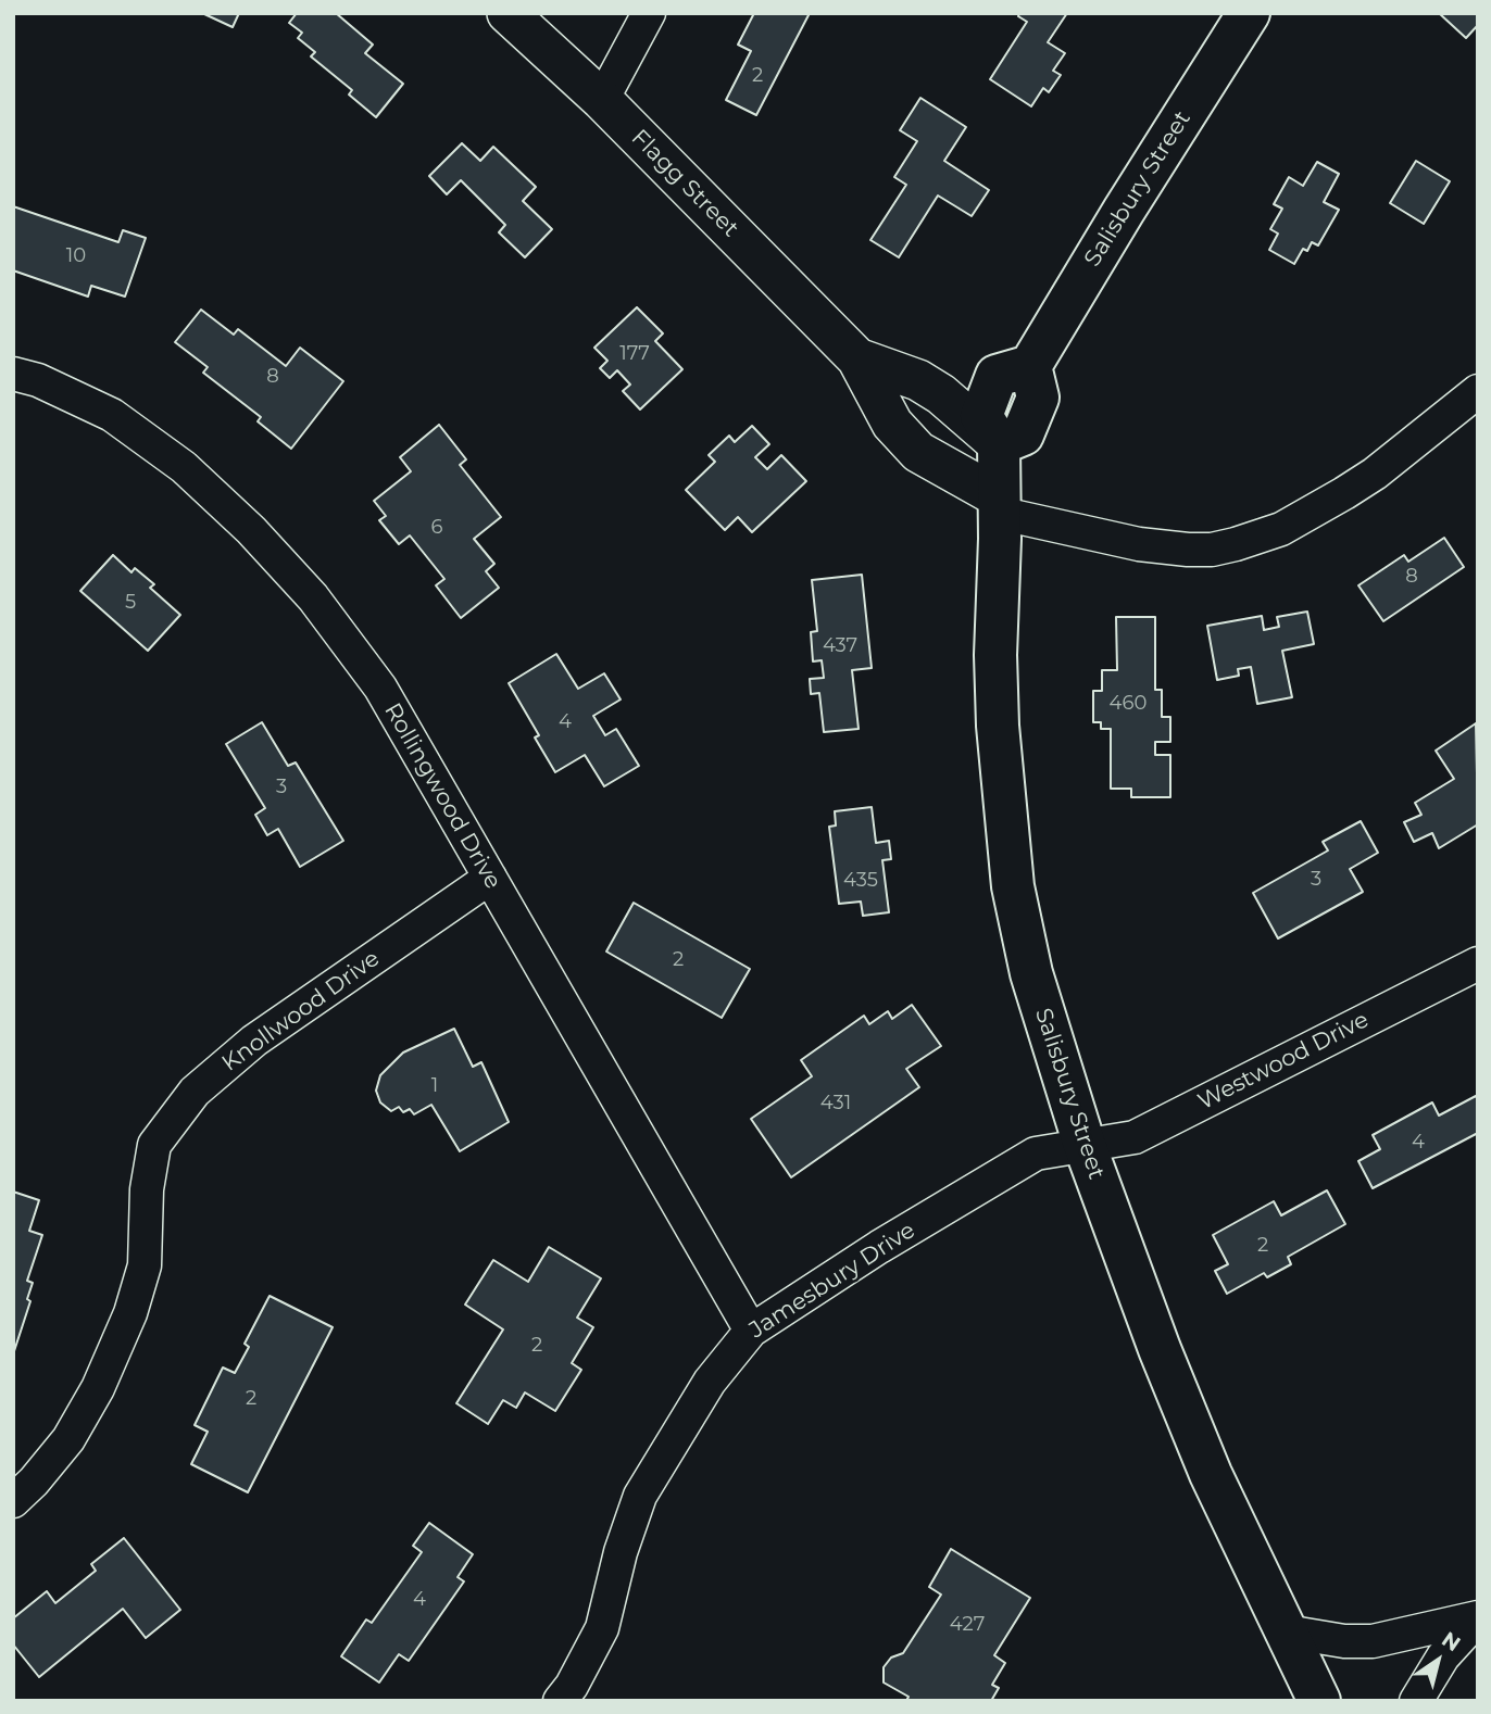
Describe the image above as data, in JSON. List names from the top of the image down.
{
  "streets": {
    "main road": ["Salisbury Street"],
    "street": [
      "Flagg Street",
      "Rollingwood Drive",
      "Knollwood Drive",
      "Westwood Drive",
      "Jamesbury Drive"
    ]
  },
  "crossings": [
    ["Flagg Street", "Salisbury Street"],
    ["Salisbury Street", "Westwood Drive"],
    ["Salisbury Street", "Jamesbury Drive"],
    ["Rollingwood Drive", "Knollwood Drive"],
    ["Rollingwood Drive", "Jamesbury Drive"],
    ["Westwood Drive", "Jamesbury Drive"]
  ],
  "house_numbers": [
    "2",
    "10",
    "177",
    "8",
    "6",
    "8",
    "5",
    "437",
    "460",
    "4",
    "3",
    "3",
    "435",
    "2",
    "1",
    "431",
    "4",
    "2",
    "2",
    "2",
    "4",
    "427"
  ],
  "north": "top right"
}
